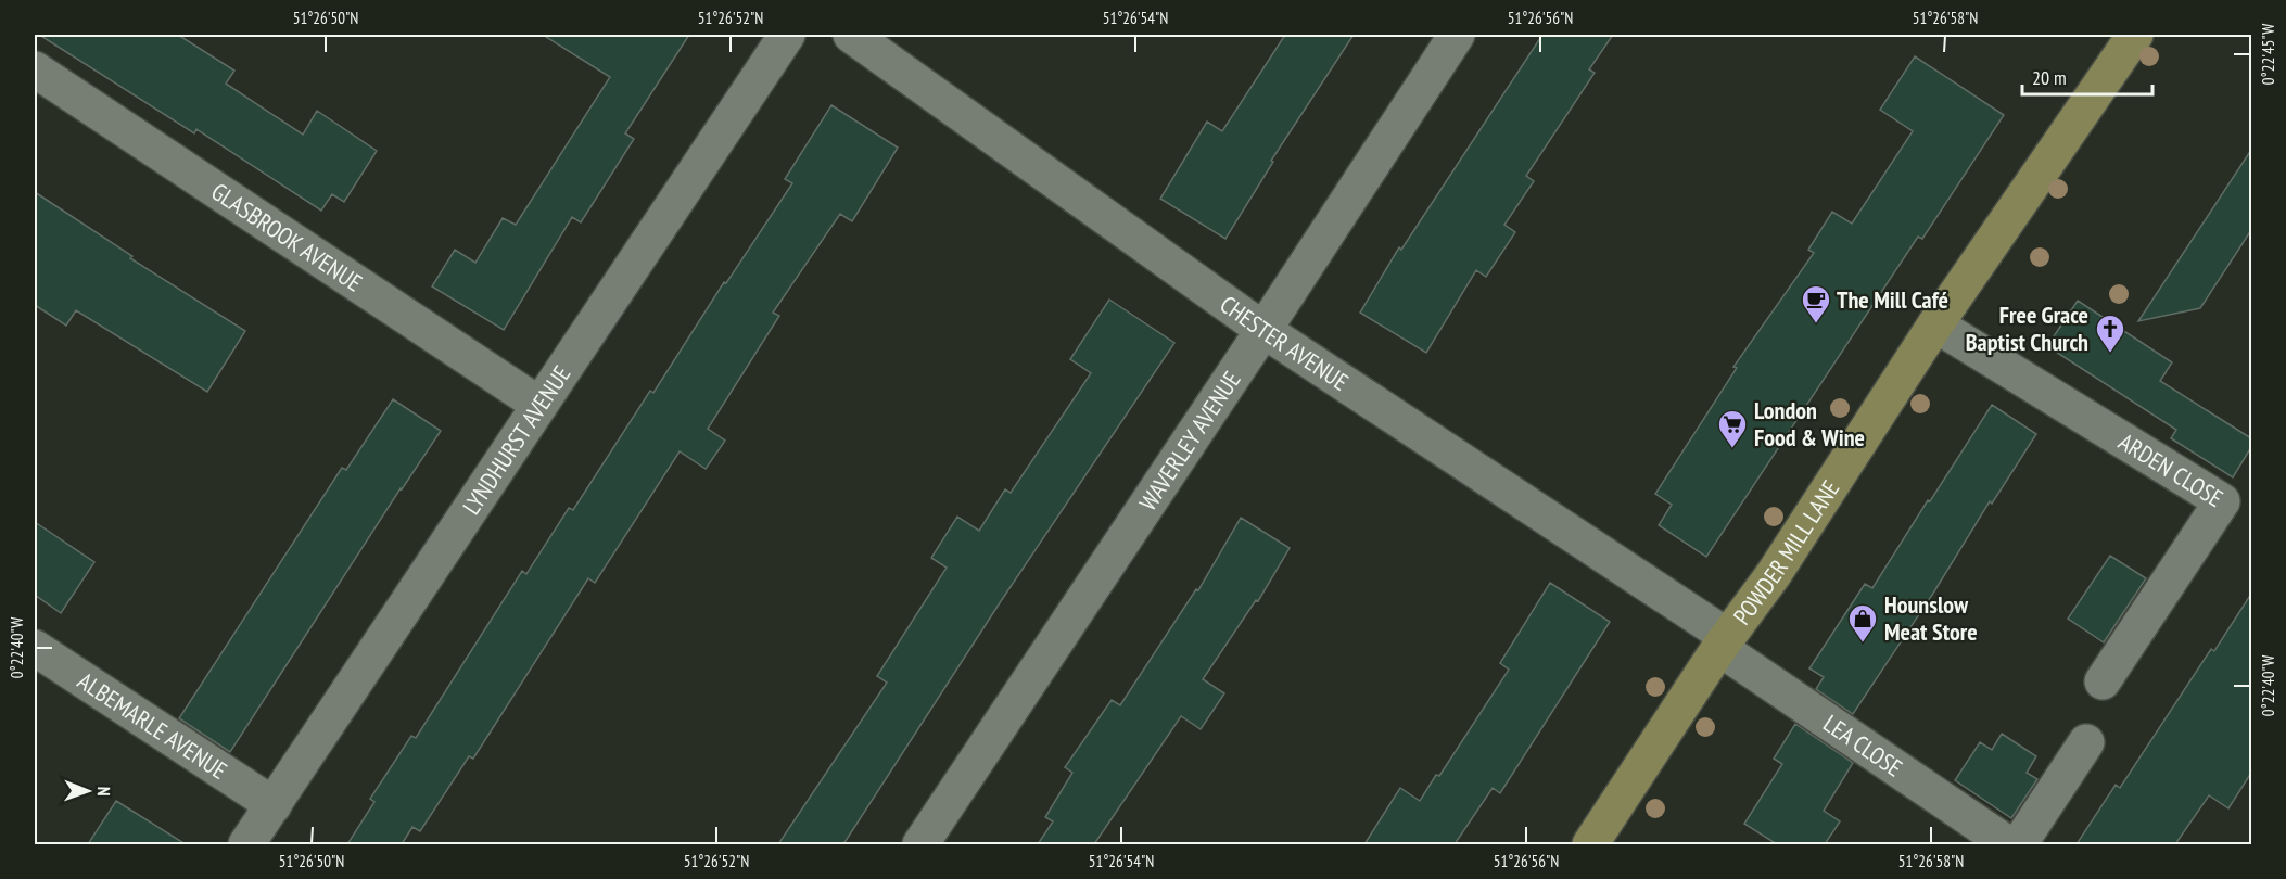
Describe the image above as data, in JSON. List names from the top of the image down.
{
  "streets": {
    "street": [
      "GLASBROOK AVENUE",
      "CHESTER AVENUE",
      "LYNDHURST AVENUE",
      "WAVERLEY AVENUE",
      "ARDEN CLOSE",
      "POWDER MILL LANE",
      "ALBEMARLE AVENUE",
      "LEA CLOSE"
    ]
  },
  "crossings": [
    ["GLASBROOK AVENUE", "LYNDHURST AVENUE"],
    ["CHESTER AVENUE", "WAVERLEY AVENUE"],
    ["CHESTER AVENUE", "POWDER MILL LANE"],
    ["CHESTER AVENUE", "LEA CLOSE"],
    ["LYNDHURST AVENUE", "ALBEMARLE AVENUE"],
    ["ARDEN CLOSE", "POWDER MILL LANE"],
    ["POWDER MILL LANE", "LEA CLOSE"]
  ],
  "places": {
    "cafe": ["The Mill Café"],
    "church": ["Free Grace Baptist Church"],
    "supermarket": ["London Food & Wine"],
    "shop": ["Hounslow Meat Store"]
  },
  "scale_bar": "20 m",
  "north": "right",
  "coordinates": [
    "51°26'50\"N",
    "51°26'52\"N",
    "51°26'54\"N",
    "51°26'56\"N",
    "51°26'58\"N",
    "0°22'45\"W",
    "0°22'40\"W"
  ]
}
